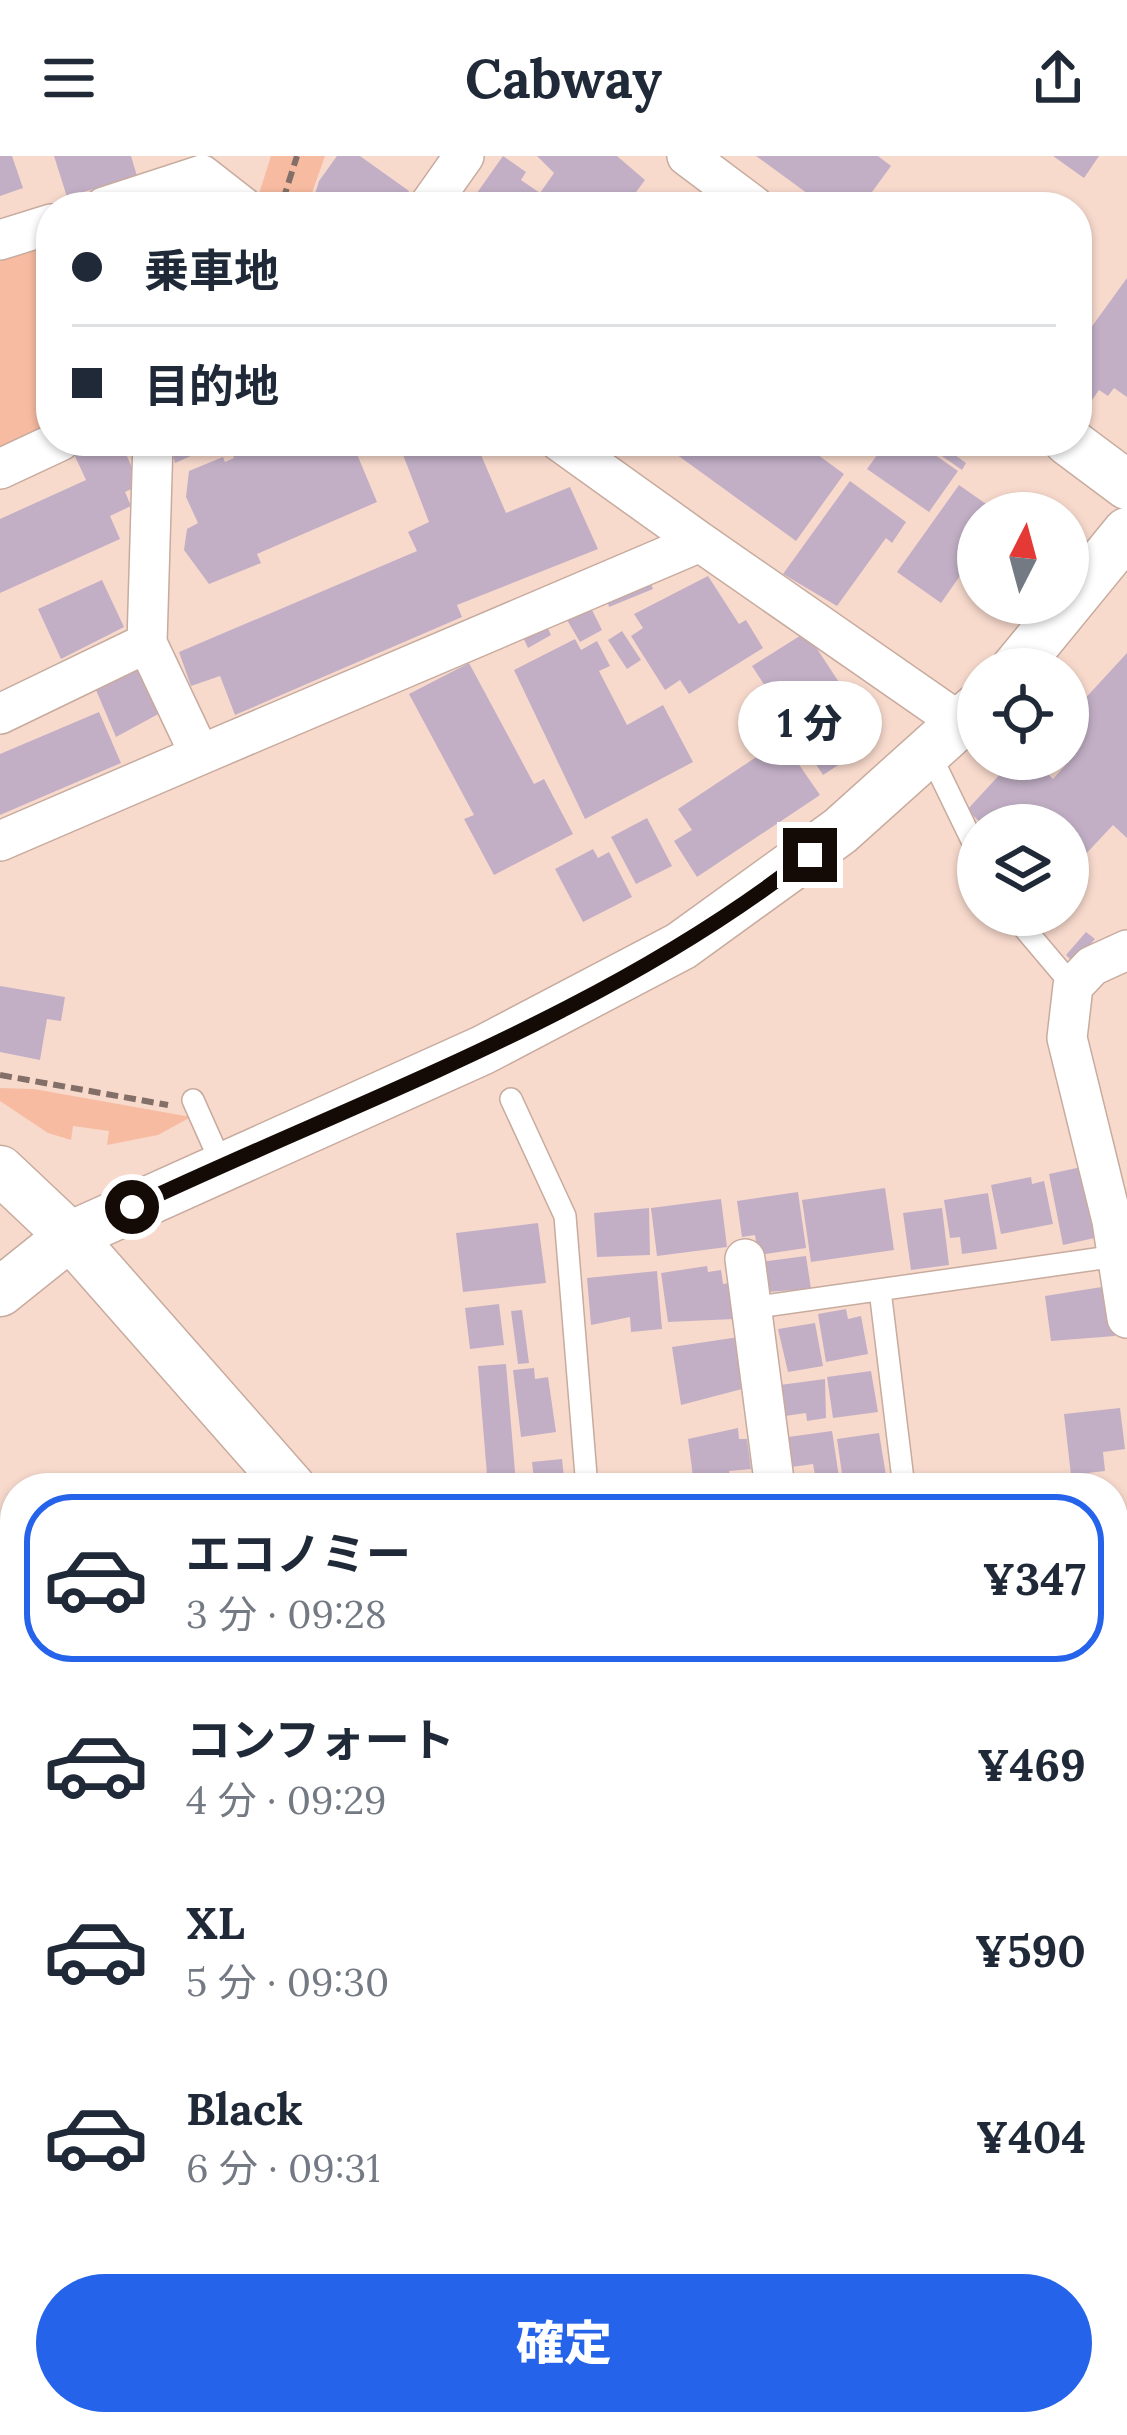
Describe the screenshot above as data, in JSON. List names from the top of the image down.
{
  "north": "top",
  "page": {
    "header": "Cabway",
    "banner": ["乗車地", "目的地"],
    "bubble": "1 分",
    "list": [
      {
        "name": "エコノミー",
        "note": "3 分 · 09:28",
        "value": "¥347"
      },
      {
        "name": "コンフォート",
        "note": "4 分 · 09:29",
        "value": "¥469"
      },
      {
        "name": "XL",
        "note": "5 分 · 09:30",
        "value": "¥590"
      },
      {
        "name": "Black",
        "note": "6 分 · 09:31",
        "value": "¥404"
      }
    ],
    "buttons": "確定"
  }
}
